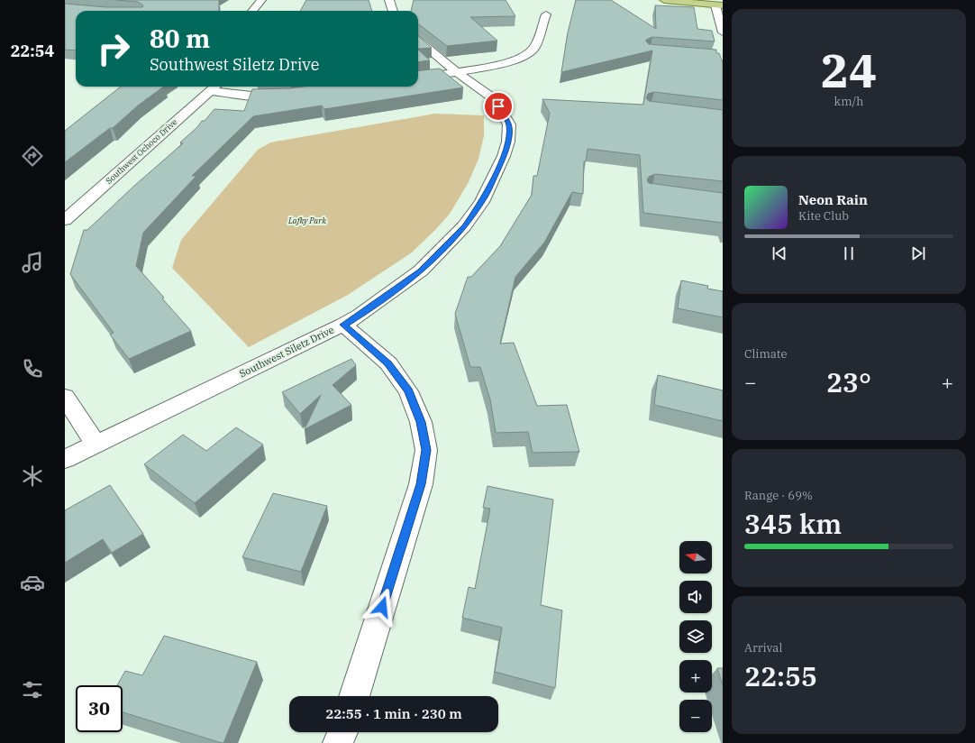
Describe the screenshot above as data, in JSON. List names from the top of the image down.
{
  "streets": {
    "street": ["Southwest Ochoco Drive", "Southwest Siletz Drive"]
  },
  "parks": ["Lafky Park"],
  "north": "left",
  "page": {
    "tabs": "22:54",
    "tile": [
      ["24", "km/h"],
      "Climate",
      ["Range · 69%", "345 km"],
      ["Arrival", "22:55"]
    ],
    "turn": ["80 m", "Southwest Siletz Drive"],
    "song": ["Neon Rain", "Kite Club"],
    "heat": ["−", "23°", "+"],
    "map_buttons": ["+", "−"],
    "limit": "30",
    "trip": "22:55 · 1 min · 230 m"
  }
}
